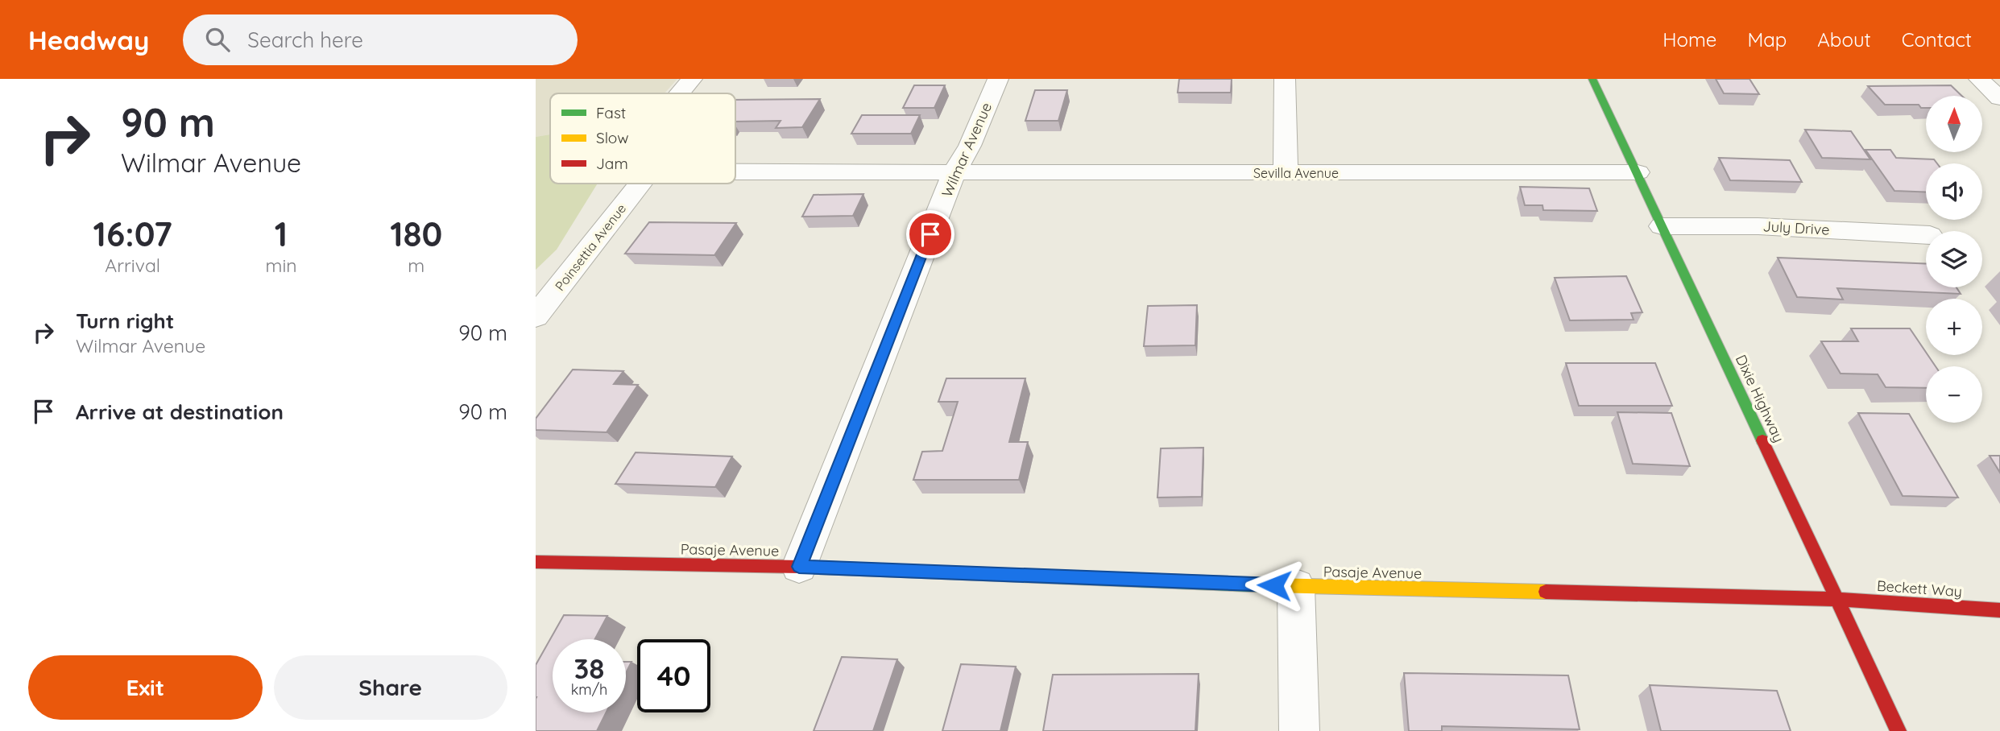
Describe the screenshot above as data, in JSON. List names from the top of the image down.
{
  "streets": {
    "street": [
      "Wilmar Avenue",
      "Sevilla Avenue",
      "July Drive",
      "Poinsettia Avenue",
      "Dixie Highway",
      "Pasaje Avenue",
      "Beckett Way"
    ]
  },
  "crossings": [
    ["Wilmar Avenue", "Sevilla Avenue"],
    ["Wilmar Avenue", "Pasaje Avenue"],
    ["Sevilla Avenue", "Dixie Highway"],
    ["July Drive", "Dixie Highway"],
    ["Dixie Highway", "Pasaje Avenue"],
    ["Dixie Highway", "Beckett Way"],
    ["Pasaje Avenue", "Beckett Way"]
  ],
  "legend": ["Fast", "Slow", "Jam"],
  "north": "top",
  "page": {
    "header": "Headway",
    "search": "Search here",
    "nav": [
      "Home",
      "Map",
      "About",
      "Contact"
    ],
    "turn": ["90 m", "Wilmar Avenue"],
    "map_buttons": ["+", "−"],
    "eta": [
      "16:07",
      "Arrival",
      "1",
      "min",
      "180",
      "m"
    ],
    "list": [
      {
        "name": "Turn right",
        "note": "Wilmar Avenue",
        "value": "90 m"
      },
      {
        "name": "Arrive at destination",
        "value": "90 m"
      }
    ],
    "speed": "38 km/h",
    "limit": "40",
    "buttons": ["Exit", "Share"]
  }
}
